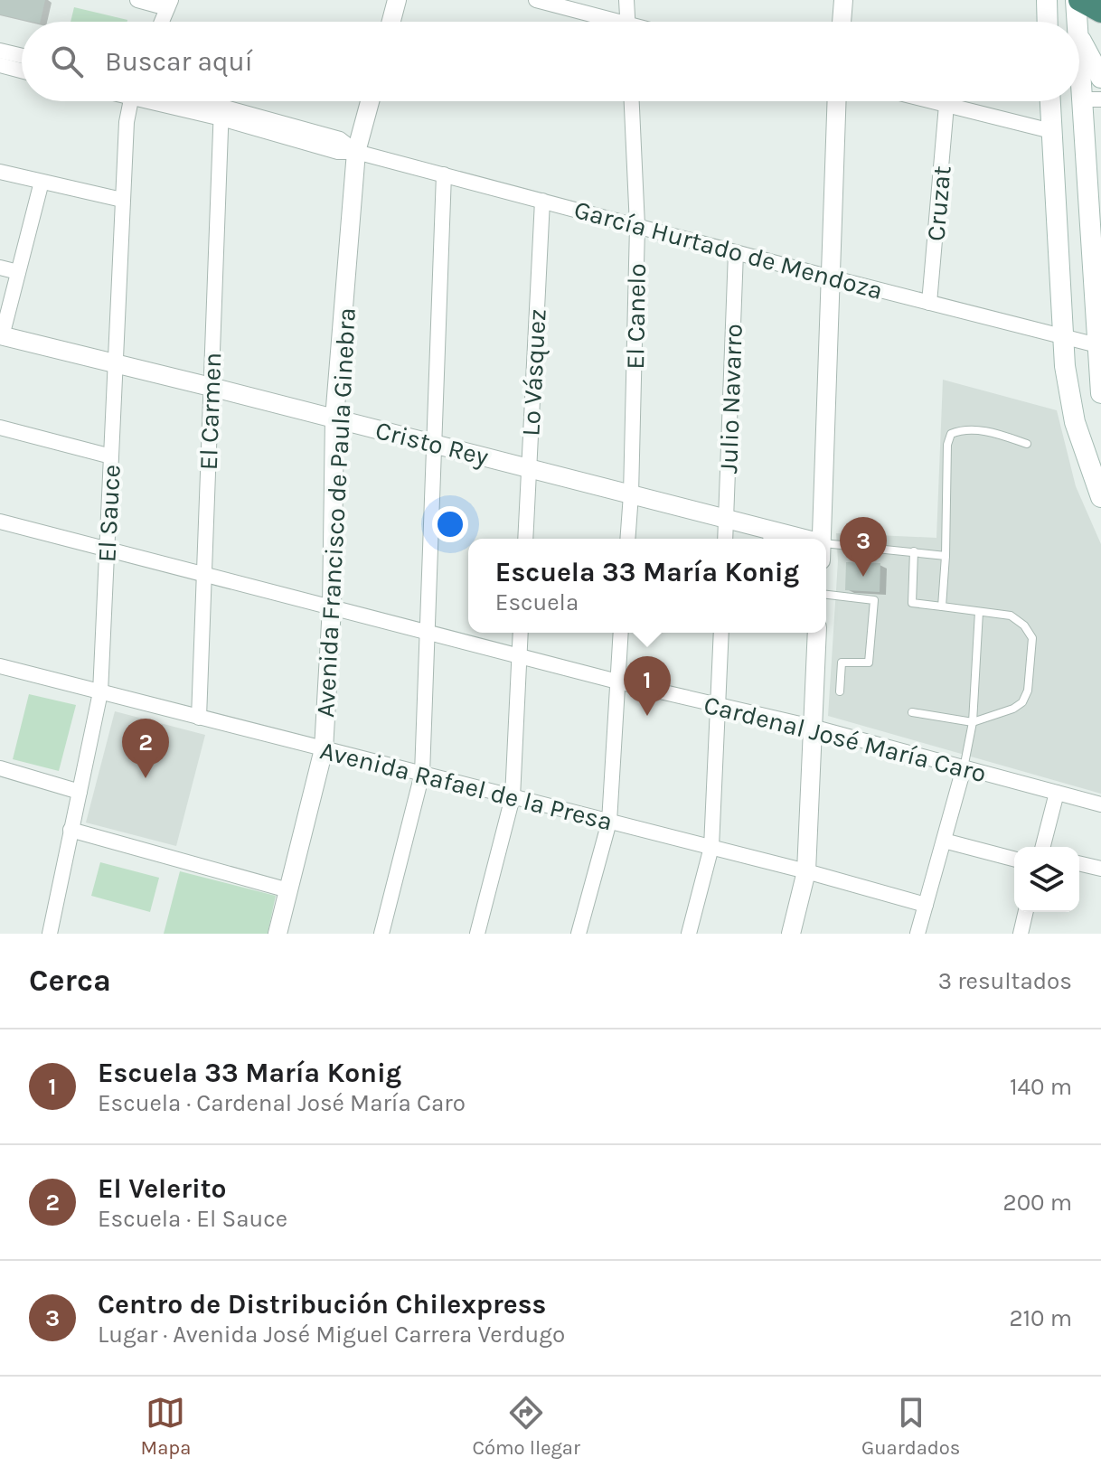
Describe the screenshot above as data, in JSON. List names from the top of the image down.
{
  "streets": {
    "street": [
      "Cruzat",
      "García Hurtado de Mendoza",
      "El Canelo",
      "Lo Vásquez",
      "Julio Navarro",
      "El Carmen",
      "Cristo Rey",
      "Avenida Francisco de Paula Ginebra",
      "El Sauce",
      "Cardenal José María Caro",
      "Avenida Rafael de la Presa"
    ]
  },
  "crossings": [
    ["Cruzat", "García Hurtado de Mendoza"],
    ["García Hurtado de Mendoza", "El Canelo"],
    ["García Hurtado de Mendoza", "Lo Vásquez"],
    ["García Hurtado de Mendoza", "Julio Navarro"],
    ["García Hurtado de Mendoza", "El Carmen"],
    ["García Hurtado de Mendoza", "Avenida Francisco de Paula Ginebra"],
    ["El Canelo", "Cristo Rey"],
    ["Lo Vásquez", "Cristo Rey"],
    ["Julio Navarro", "Cristo Rey"],
    ["El Carmen", "Cristo Rey"],
    ["El Carmen", "Cardenal José María Caro"],
    ["El Carmen", "Avenida Rafael de la Presa"],
    ["Cristo Rey", "Avenida Francisco de Paula Ginebra"],
    ["Cristo Rey", "El Sauce"],
    ["Avenida Francisco de Paula Ginebra", "Cardenal José María Caro"],
    ["Avenida Francisco de Paula Ginebra", "Avenida Rafael de la Presa"],
    ["El Sauce", "Cardenal José María Caro"],
    ["El Sauce", "Avenida Rafael de la Presa"]
  ],
  "page": {
    "search": "Buscar aquí",
    "pins": ["3", "1", "2"],
    "popup": ["Escuela 33 María Konig", "Escuela"],
    "heading": ["Cerca", "3 resultados"],
    "list": [
      {
        "mark": "1",
        "name": "Escuela 33 María Konig",
        "note": "Escuela · Cardenal José María Caro",
        "value": "140 m"
      },
      {
        "mark": "2",
        "name": "El Velerito",
        "note": "Escuela · El Sauce",
        "value": "200 m"
      },
      {
        "mark": "3",
        "name": "Centro de Distribución Chilexpress",
        "note": "Lugar · Avenida José Miguel Carrera Verdugo",
        "value": "210 m"
      }
    ],
    "nav": ["Mapa", "Cómo llegar", "Guardados"]
  }
}
